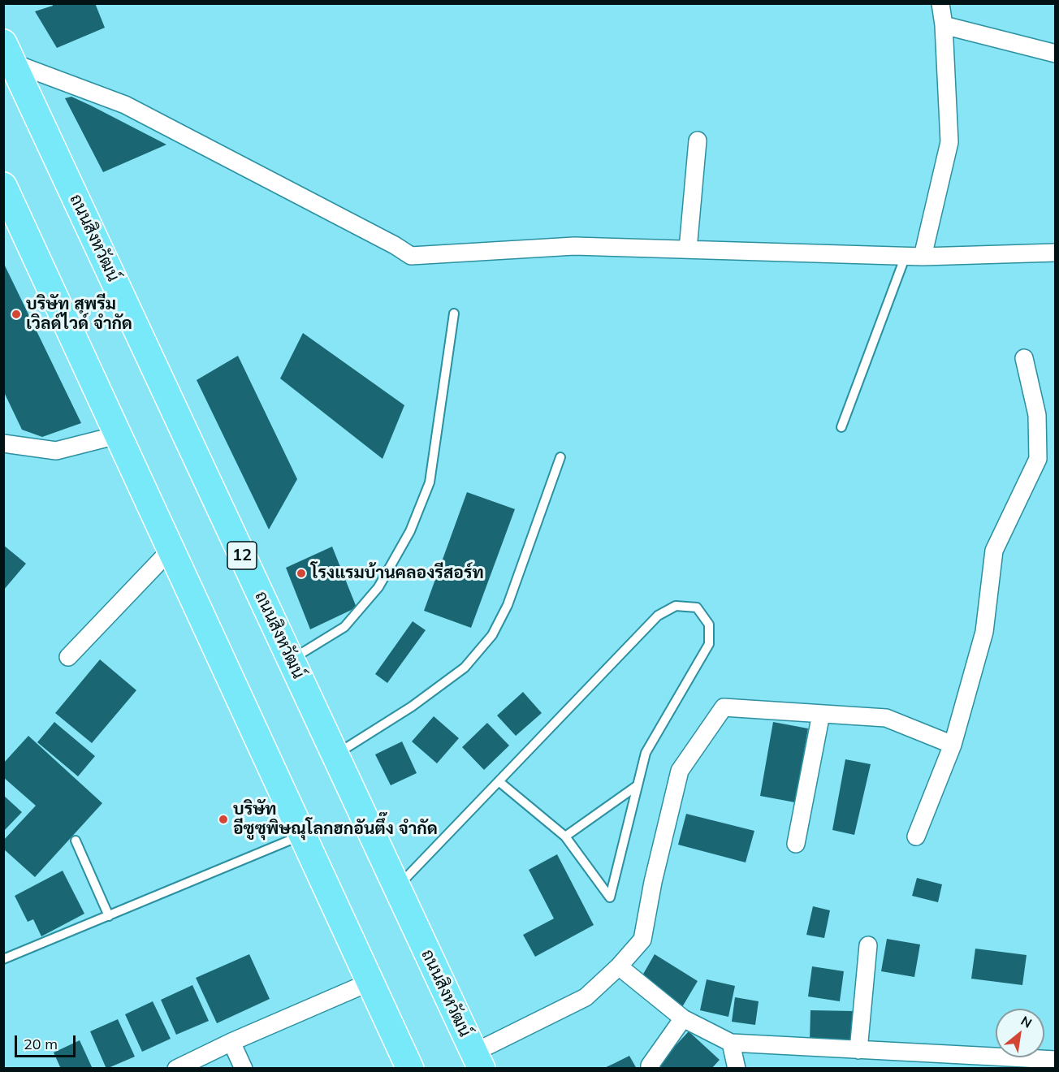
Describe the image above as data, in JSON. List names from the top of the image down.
{
  "streets": {
    "main road": ["ถนนสิงหวัฒน์", "12"]
  },
  "places": ["บริษัท สุพรีม เวิลด์ไวด์ จำกัด", "โรงแรมบ้านคลองรีสอร์ท", "บริษัท อีซูซุพิษณุโลกฮกอันตึ๊ง จำกัด"],
  "scale_bar": "20 m",
  "north": "top right"
}
